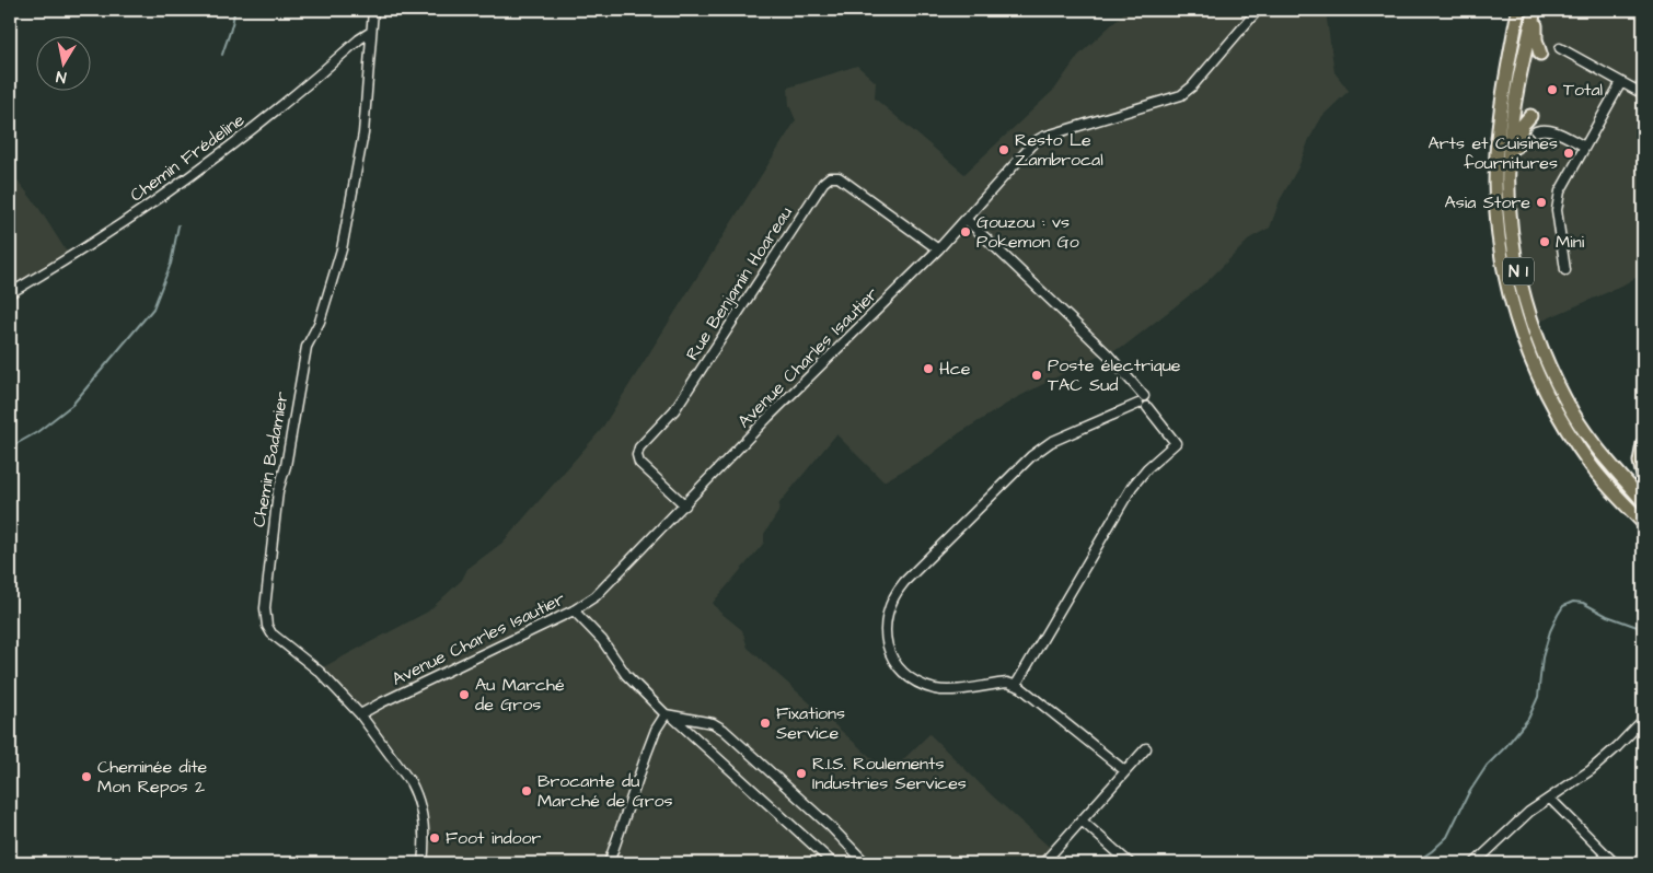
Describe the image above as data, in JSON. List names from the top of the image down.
{
  "streets": {
    "highway": ["N 1"],
    "street": [
      "Chemin Frédeline",
      "Rue Benjamin Hoareau",
      "Avenue Charles Isautier",
      "Chemin Badamier"
    ]
  },
  "crossings": [
    ["Chemin Frédeline", "Chemin Badamier"],
    ["Rue Benjamin Hoareau", "Avenue Charles Isautier"],
    ["Avenue Charles Isautier", "Chemin Badamier"]
  ],
  "places": [
    "Total",
    "Resto Le Zambrocal",
    "Arts et Cuisines fournitures",
    "Asia Store",
    "Gouzou : vs Pokemon Go",
    "Mini",
    "Hce",
    "Poste électrique TAC Sud",
    "Au Marché de Gros",
    "Fixations Service",
    "R.I.S. Roulements Industries Services",
    "Cheminée dite Mon Repos 2",
    "Brocante du Marché de Gros",
    "Foot indoor"
  ],
  "north": "bottom"
}
